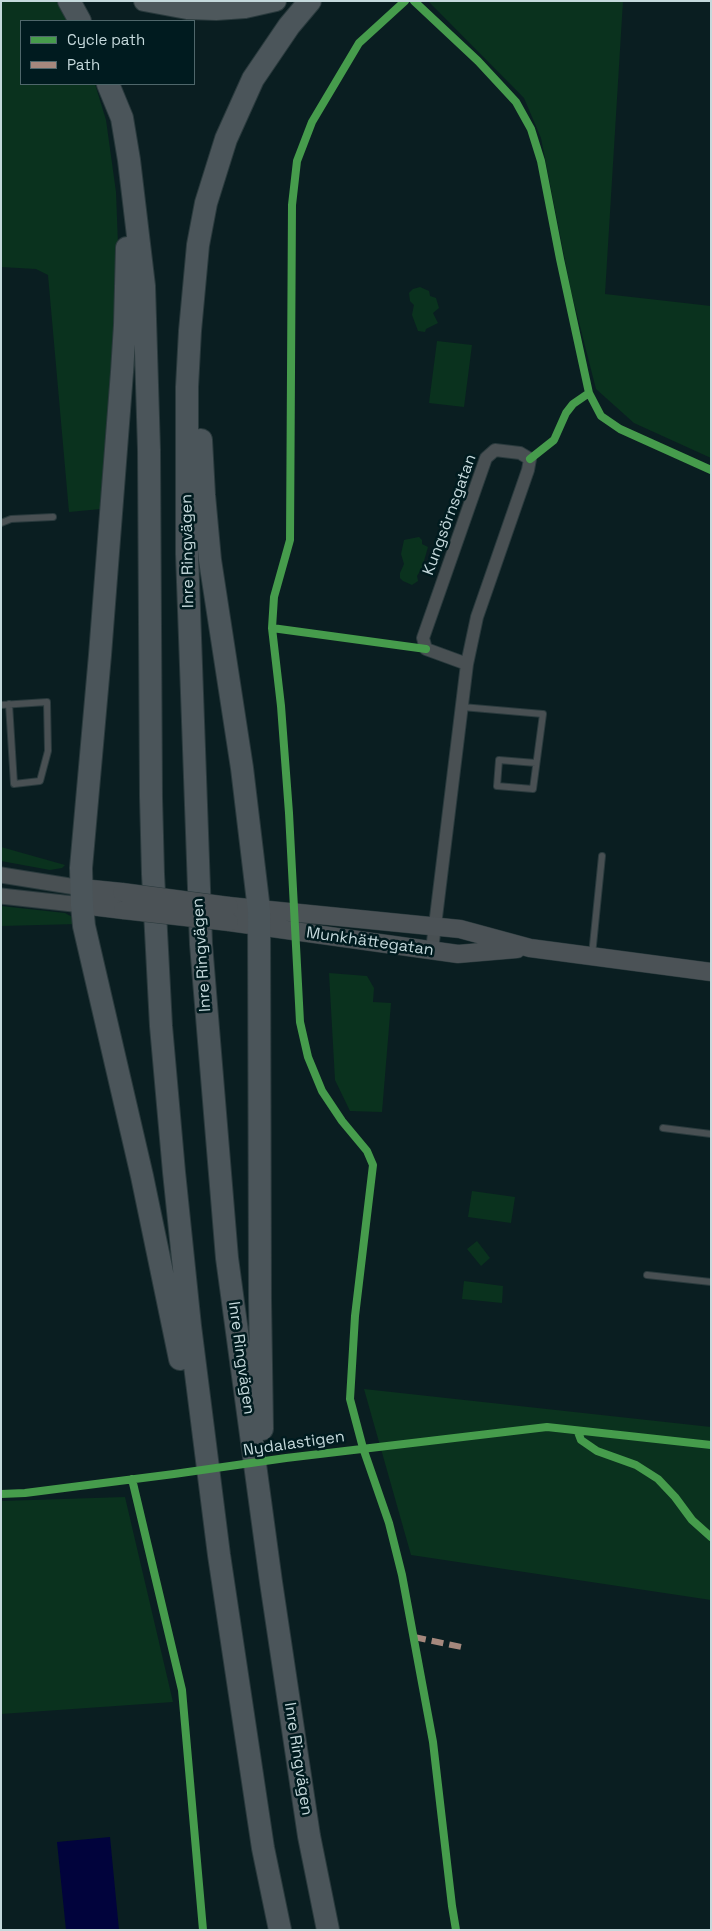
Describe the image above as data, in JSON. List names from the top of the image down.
{
  "streets": {
    "highway": ["Inre Ringvägen"],
    "main road": ["Munkhättegatan"],
    "street": ["Kungsörnsgatan"],
    "cycle path": ["Nydalastigen"]
  },
  "crossings": [
    ["Kungsörnsgatan", "Munkhättegatan"]
  ],
  "legend": ["Cycle path", "Path"]
}
